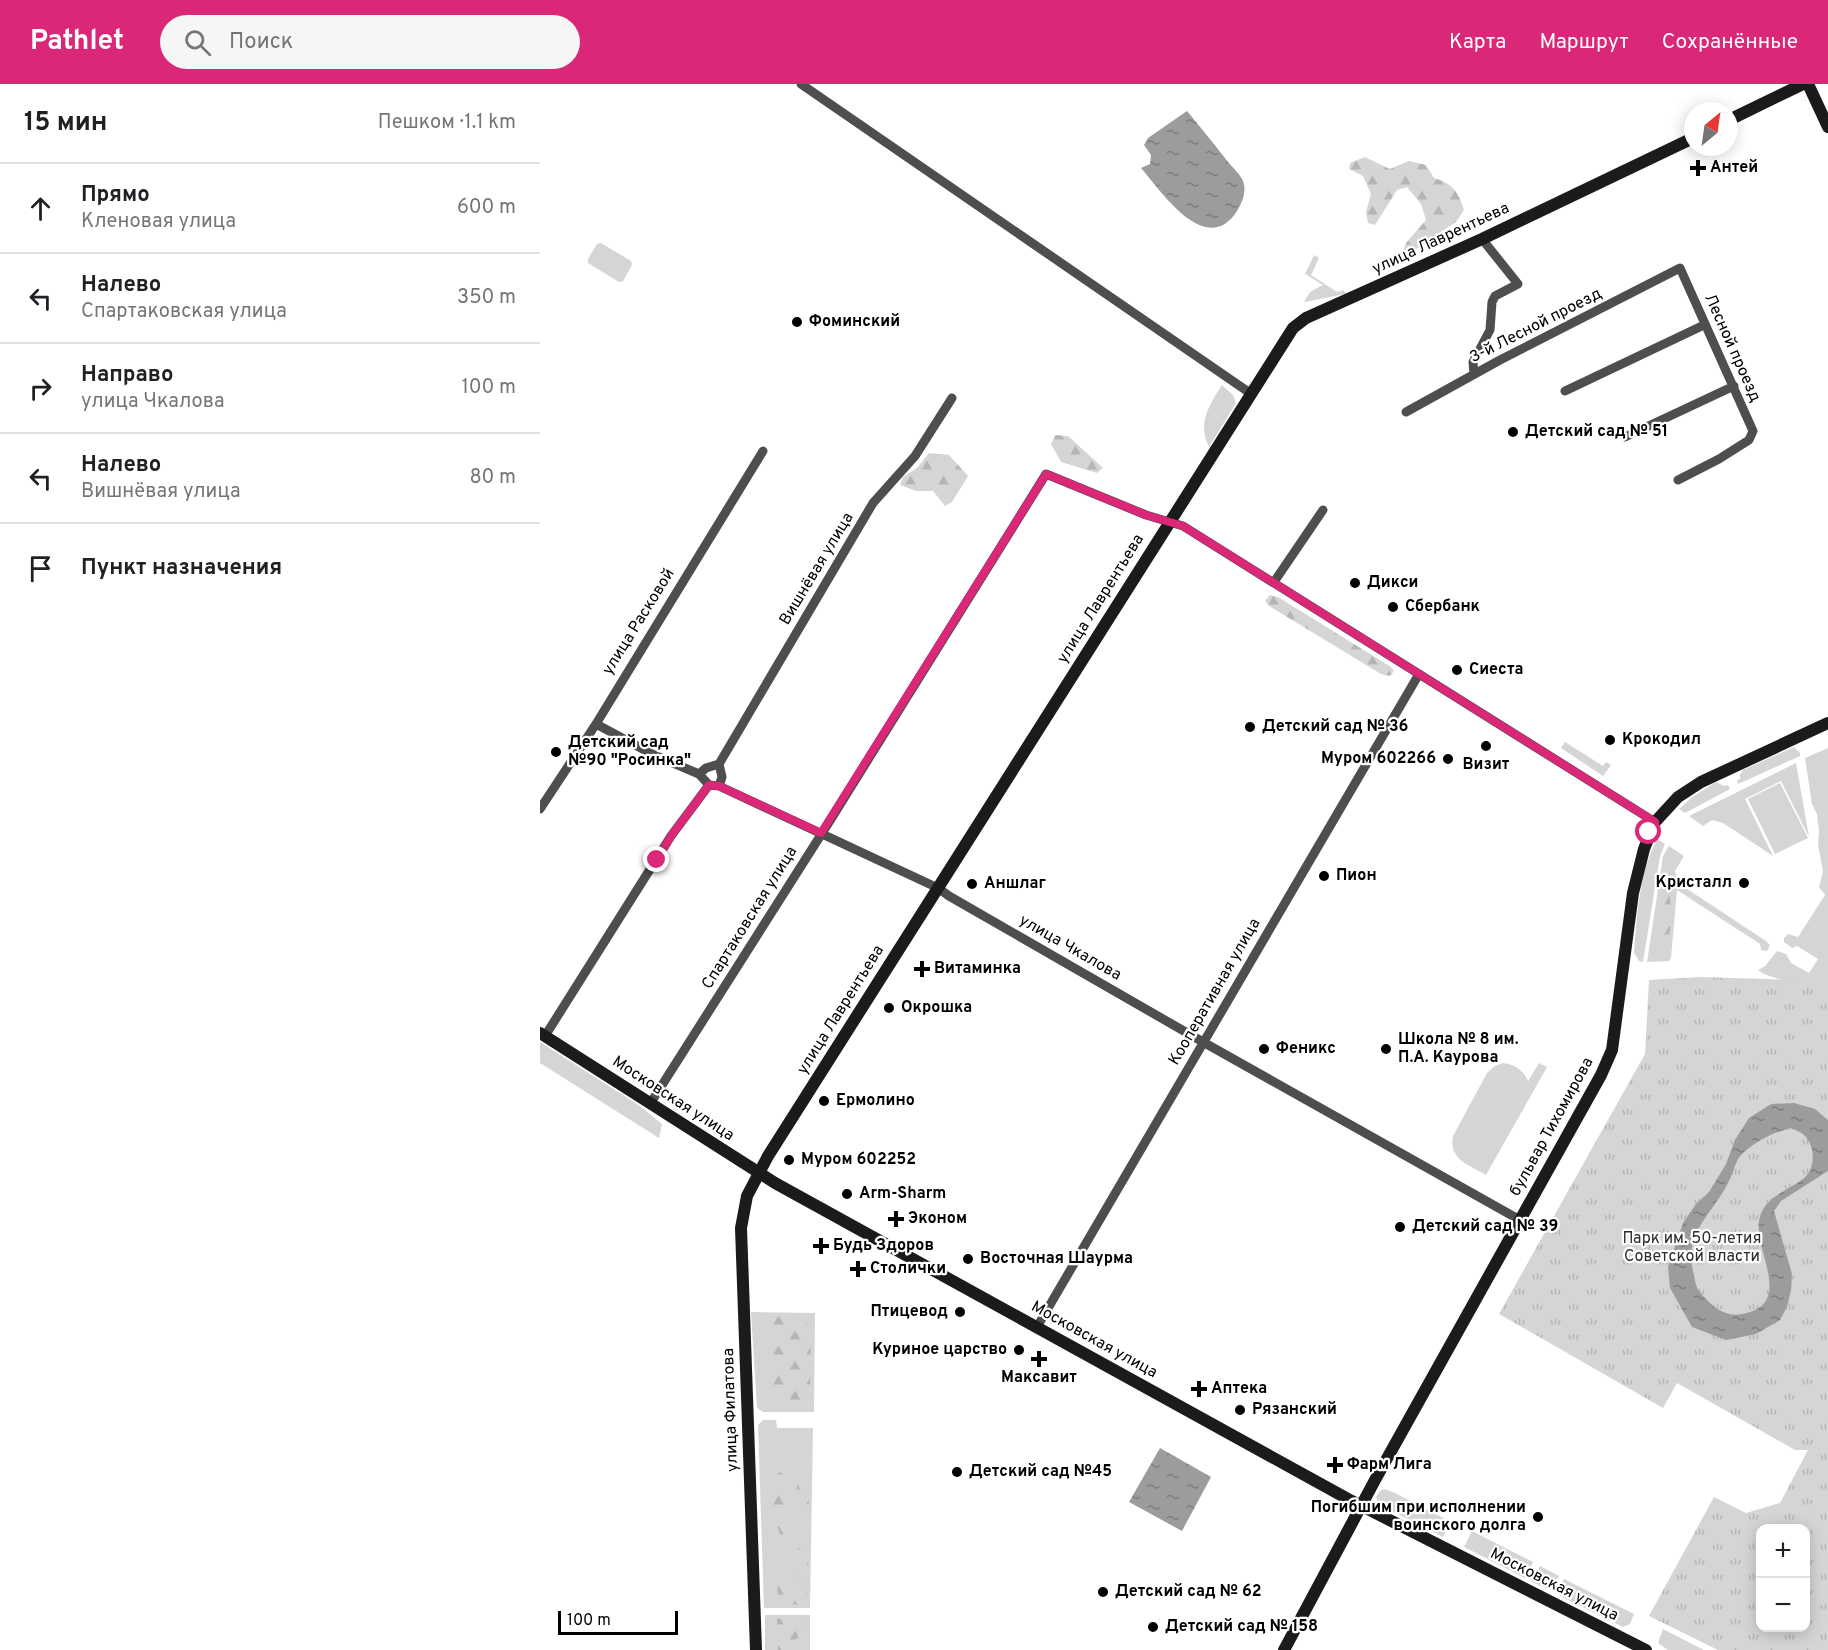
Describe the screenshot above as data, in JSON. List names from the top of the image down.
{
  "streets": {
    "street": [
      "улица Лаврентьева",
      "3-й Лесной проезд",
      "Лесной проезд",
      "Вишнёвая улица",
      "улица Расковой",
      "Спартаковская улица",
      "улица Чкалова",
      "Кооперативная улица",
      "Московская улица",
      "бульвар Тихомирова",
      "улица Филатова"
    ]
  },
  "crossings": [
    ["улица Лаврентьева", "Спартаковская улица"],
    ["улица Лаврентьева", "улица Чкалова"],
    ["улица Лаврентьева", "Московская улица"],
    ["улица Лаврентьева", "улица Филатова"],
    ["3-й Лесной проезд", "Лесной проезд"],
    ["улица Расковой", "улица Чкалова"],
    ["Спартаковская улица", "улица Чкалова"],
    ["Спартаковская улица", "Московская улица"],
    ["улица Чкалова", "Кооперативная улица"],
    ["улица Чкалова", "бульвар Тихомирова"],
    ["Кооперативная улица", "Московская улица"],
    ["Московская улица", "бульвар Тихомирова"],
    ["Московская улица", "улица Филатова"]
  ],
  "parks": ["Парк им. 50-летия Советской власти"],
  "places": {
    "health": [
      "Антей",
      "Витаминка",
      "Эконом",
      "Будь Здоров",
      "Столички",
      "Максавит",
      "Аптека",
      "Фарм Лига"
    ],
    "other": [
      "Фоминский",
      "Детский сад № 51",
      "Дикси",
      "Сбербанк",
      "Сиеста",
      "Детский сад № 36",
      "Крокодил",
      "Визит",
      "Детский сад №90 \"Росинка\"",
      "Муром 602266",
      "Пион",
      "Кристалл",
      "Аншлаг",
      "Окрошка",
      "Феникс",
      "Школа № 8 им. П.А. Каурова",
      "Ермолино",
      "Муром 602252",
      "Arm-Sharm",
      "Детский сад № 39",
      "Восточная Шаурма",
      "Птицевод",
      "Куриное царство",
      "Рязанский",
      "Детский сад №45",
      "Погибшим при исполнении воинского долга",
      "Детский сад № 62",
      "Детский сад № 158"
    ]
  },
  "scale_bar": "100 m",
  "north": "top right",
  "page": {
    "header": "Pathlet",
    "search": "Поиск",
    "nav": ["Карта", "Маршрут", "Сохранённые"],
    "heading": ["15 мин", "Пешком · 1.1 km"],
    "list": [
      ["Прямо", "Кленовая улица", "600 m"],
      ["Налево", "Спартаковская улица", "350 m"],
      ["Направо", "улица Чкалова", "100 m"],
      ["Налево", "Вишнёвая улица", "80 m"],
      "Пункт назначения"
    ],
    "map_buttons": ["+", "−"],
    "scale": "100 m"
  }
}
